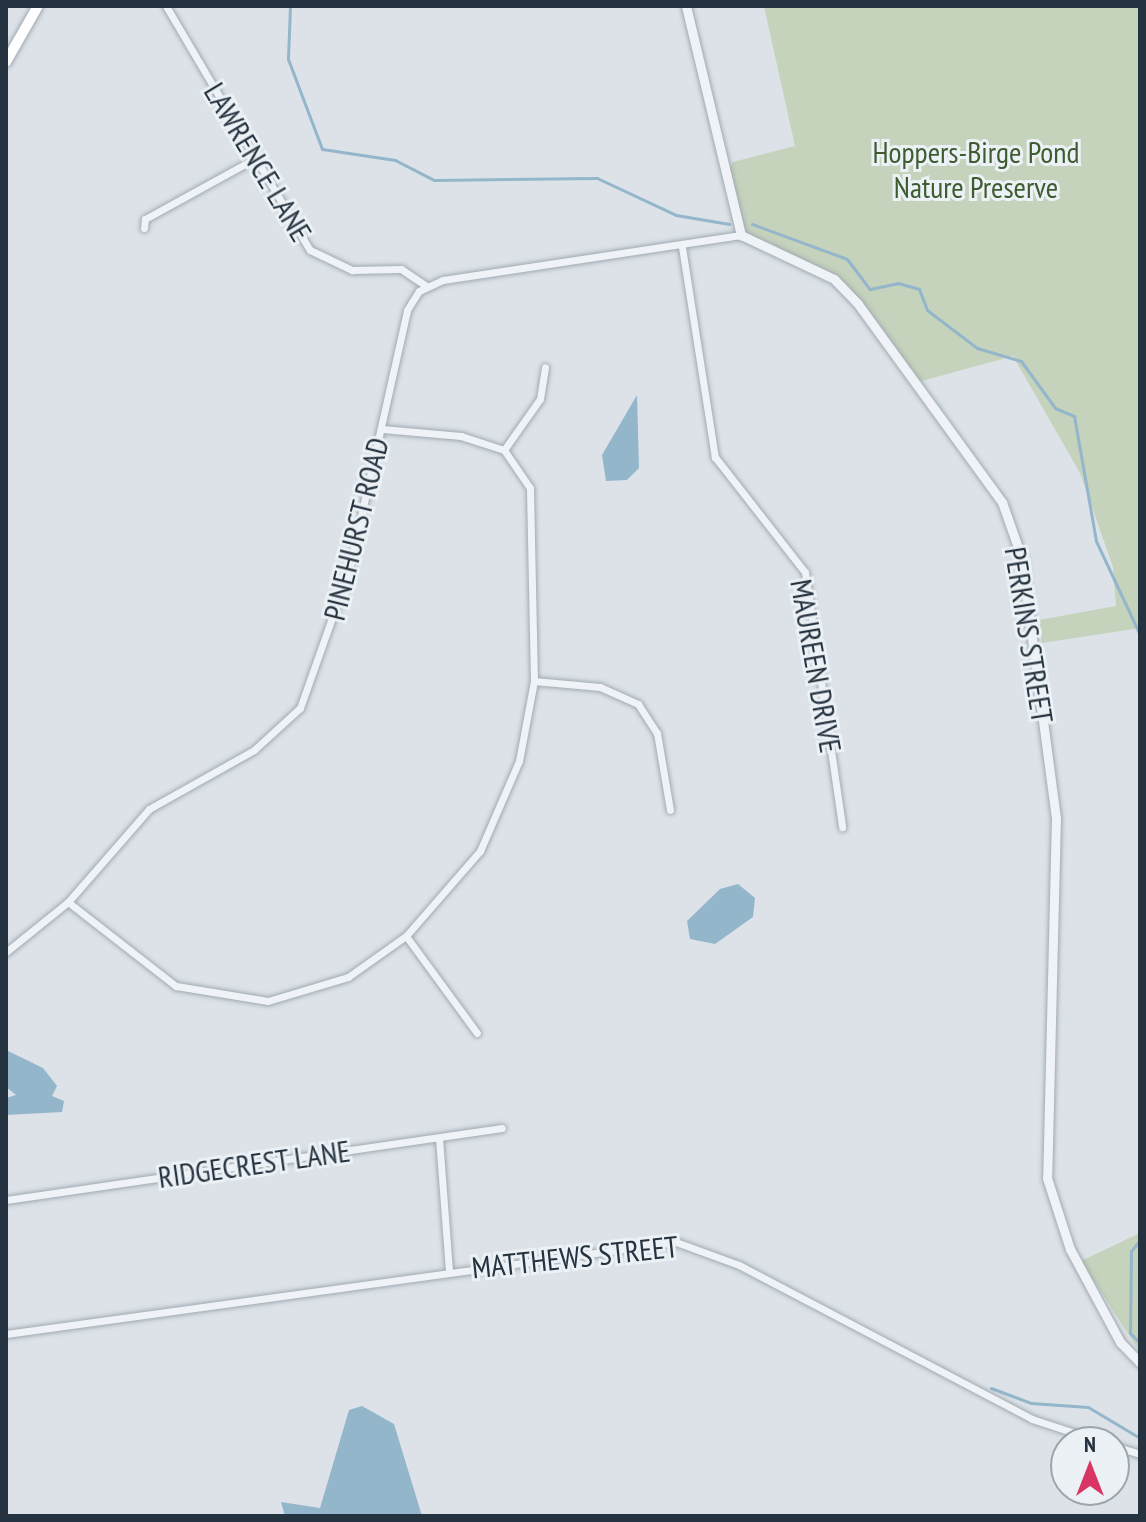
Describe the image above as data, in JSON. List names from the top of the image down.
{
  "streets": {
    "street": [
      "LAWRENCE LANE",
      "PINEHURST ROAD",
      "PERKINS STREET",
      "MAUREEN DRIVE",
      "RIDGECREST LANE",
      "MATTHEWS STREET"
    ]
  },
  "crossings": [
    ["LAWRENCE LANE", "PINEHURST ROAD"]
  ],
  "parks": ["Hoppers-Birge Pond Nature Preserve"],
  "north": "top"
}
